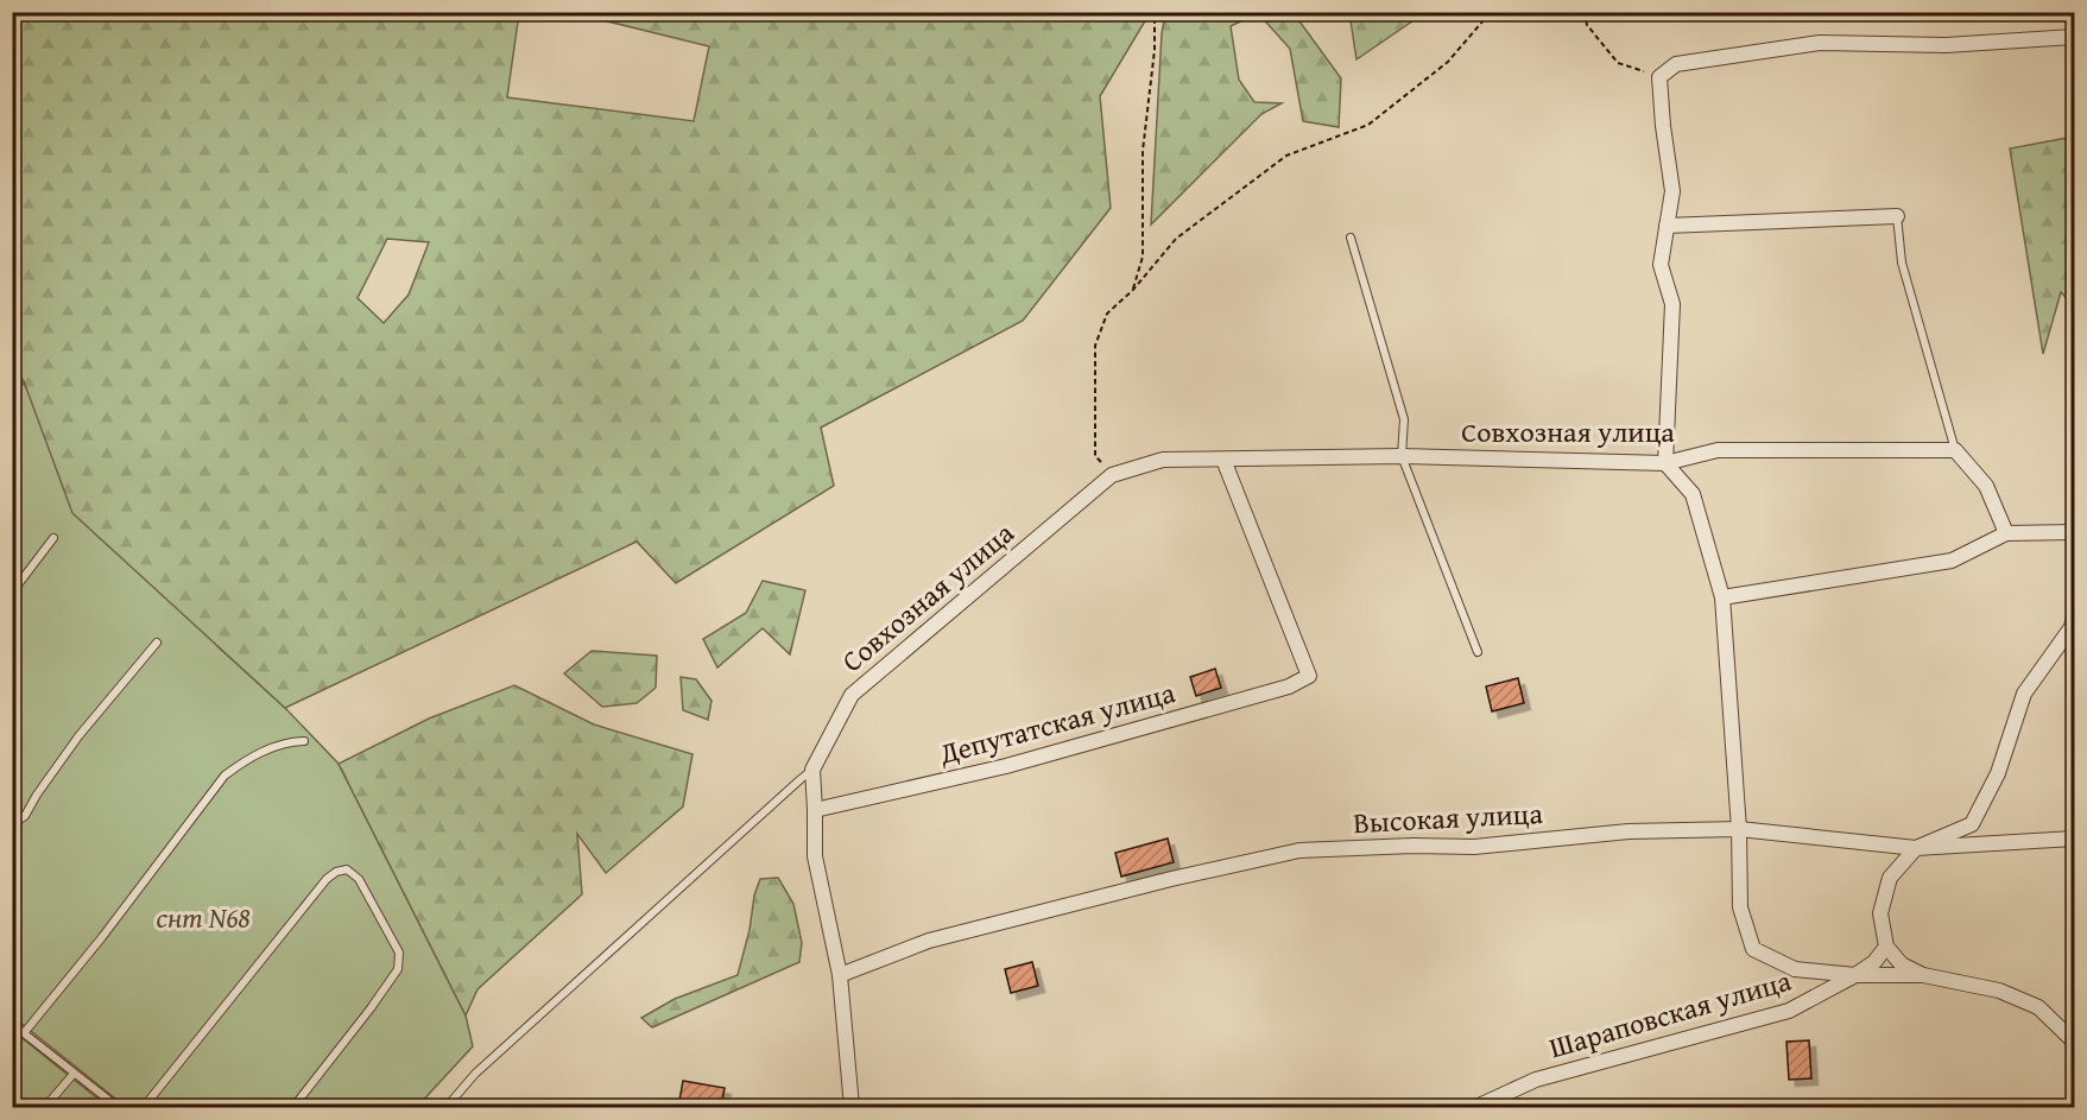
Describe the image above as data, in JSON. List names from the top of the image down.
{
  "streets": {
    "street": [
      "Совхозная улица",
      "Депутатская улица",
      "Высокая улица",
      "Шараповская улица"
    ]
  },
  "crossings": [
    ["Совхозная улица", "Депутатская улица"]
  ],
  "parks": ["снт N68"]
}
